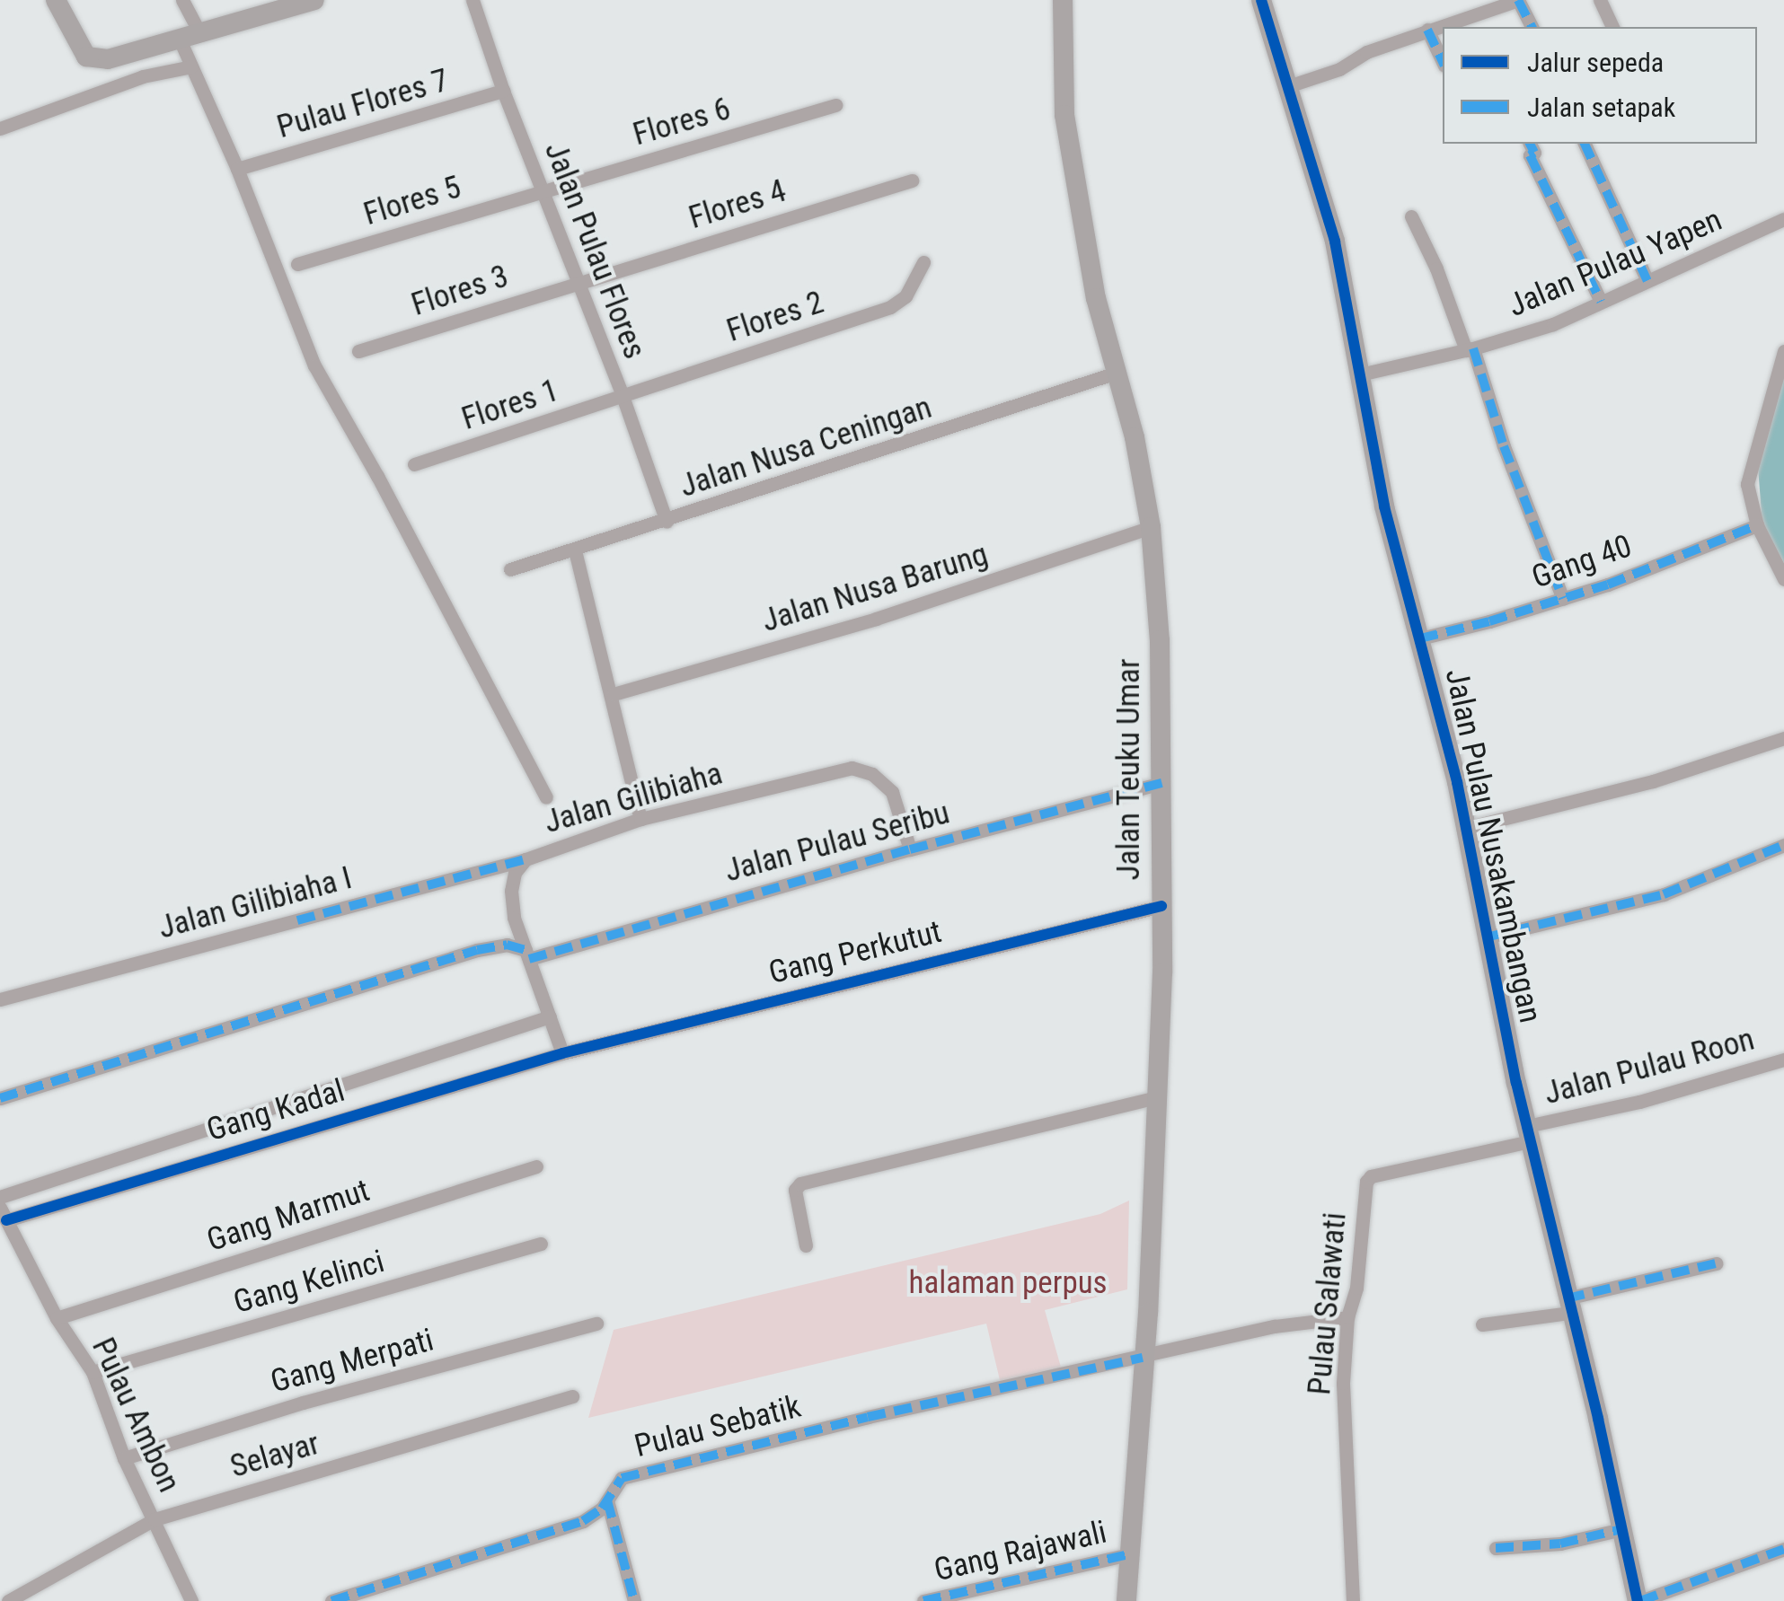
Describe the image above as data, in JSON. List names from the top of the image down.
{
  "streets": {
    "street": [
      "Pulau Flores 7",
      "Flores 6",
      "Flores 5",
      "Flores 4",
      "Jalan Pulau Flores",
      "Jalan Pulau Yapen",
      "Flores 3",
      "Flores 2",
      "Flores 1",
      "Jalan Nusa Ceningan",
      "Gang 40",
      "Jalan Nusa Barung",
      "Jalan Teuku Umar",
      "Jalan Gilibiaha",
      "Jalan Pulau Seribu",
      "Jalan Pulau Nusakambangan",
      "Jalan Gilibiaha I",
      "Gang Perkutut",
      "Jalan Pulau Roon",
      "Gang Kadal",
      "Gang Marmut",
      "Gang Kelinci",
      "Pulau Salawati",
      "Gang Merpati",
      "Pulau Ambon",
      "Pulau Sebatik",
      "Selayar",
      "Gang Rajawali"
    ]
  },
  "crossings": [
    ["Pulau Flores 7", "Jalan Pulau Flores"],
    ["Flores 6", "Flores 5"],
    ["Flores 6", "Jalan Pulau Flores"],
    ["Flores 5", "Jalan Pulau Flores"],
    ["Flores 4", "Jalan Pulau Flores"],
    ["Flores 4", "Flores 3"],
    ["Jalan Pulau Flores", "Flores 3"],
    ["Jalan Pulau Flores", "Flores 2"],
    ["Jalan Pulau Flores", "Flores 1"],
    ["Jalan Pulau Flores", "Jalan Nusa Ceningan"],
    ["Jalan Pulau Yapen", "Jalan Pulau Nusakambangan"],
    ["Flores 2", "Flores 1"],
    ["Jalan Nusa Ceningan", "Jalan Teuku Umar"],
    ["Gang 40", "Jalan Pulau Nusakambangan"],
    ["Jalan Nusa Barung", "Jalan Teuku Umar"],
    ["Jalan Teuku Umar", "Jalan Pulau Seribu"],
    ["Jalan Teuku Umar", "Gang Perkutut"],
    ["Jalan Teuku Umar", "Pulau Sebatik"],
    ["Jalan Teuku Umar", "Gang Rajawali"],
    ["Jalan Gilibiaha", "Jalan Pulau Seribu"],
    ["Jalan Gilibiaha", "Jalan Gilibiaha I"],
    ["Jalan Gilibiaha", "Gang Perkutut"],
    ["Jalan Gilibiaha", "Gang Kadal"],
    ["Jalan Pulau Nusakambangan", "Jalan Pulau Roon"],
    ["Jalan Pulau Nusakambangan", "Pulau Salawati"],
    ["Gang Perkutut", "Gang Kadal"],
    ["Jalan Pulau Roon", "Pulau Salawati"],
    ["Gang Kadal", "Pulau Ambon"],
    ["Gang Marmut", "Pulau Ambon"],
    ["Gang Kelinci", "Pulau Ambon"],
    ["Pulau Salawati", "Pulau Sebatik"],
    ["Gang Merpati", "Pulau Ambon"],
    ["Pulau Ambon", "Selayar"]
  ],
  "parks": ["halaman perpus"],
  "legend": ["Jalur sepeda", "Jalan setapak"]
}
